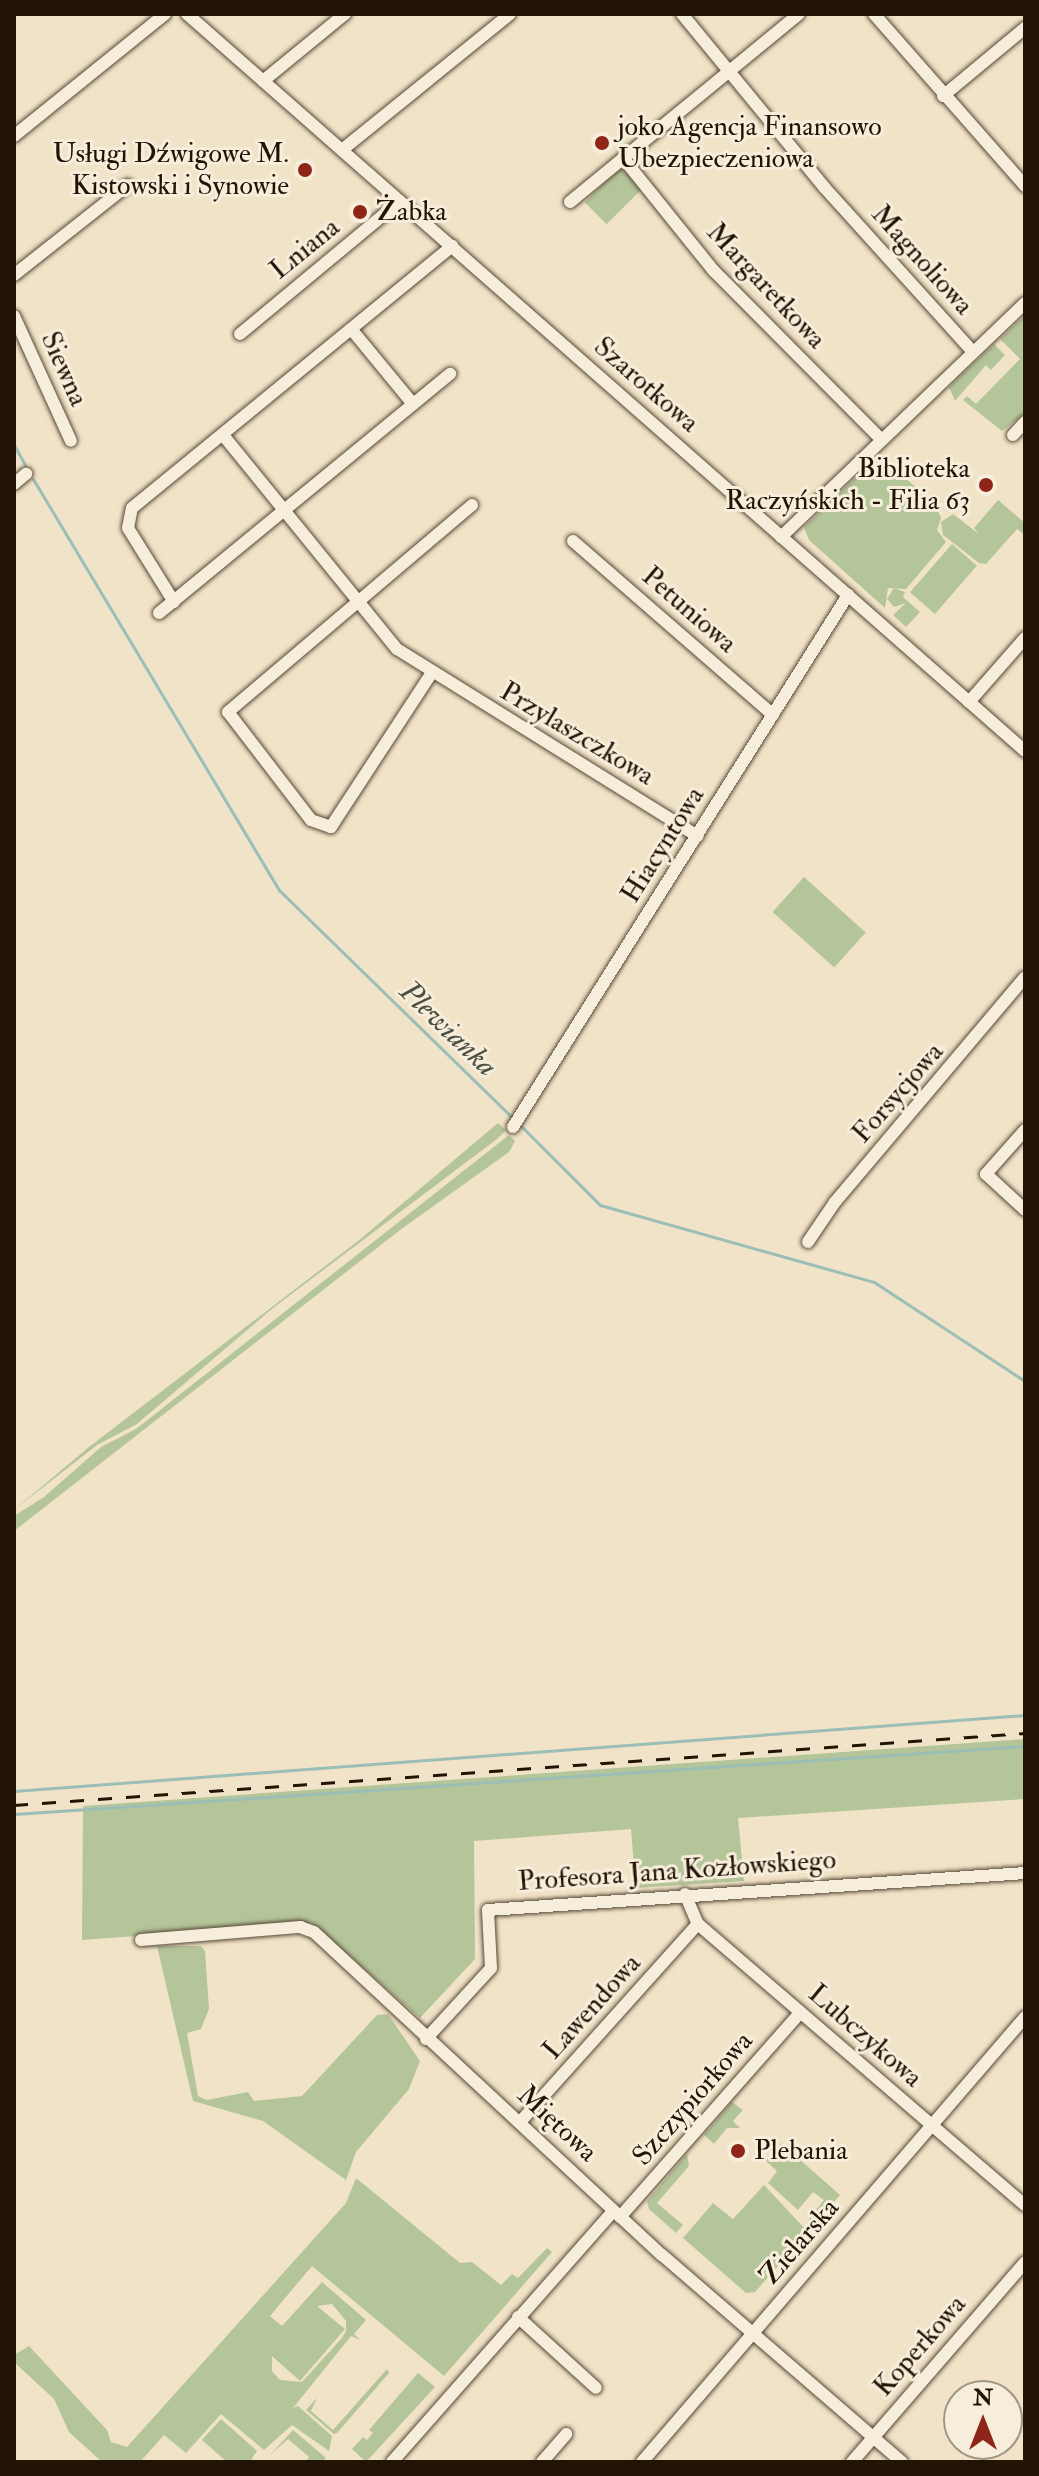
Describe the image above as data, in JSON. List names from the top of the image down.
{
  "streets": {
    "street": [
      "Lniana",
      "Magnoliowa",
      "Margaretkowa",
      "Siewna",
      "Szarotkowa",
      "Petuniowa",
      "Przylaszczkowa",
      "Hiacyntowa",
      "Forsycjowa",
      "Profesora Jana Kozłowskiego",
      "Lawendowa",
      "Lubczykowa",
      "Szczypiorkowa",
      "Miętowa",
      "Zielarska",
      "Koperkowa"
    ]
  },
  "crossings": [
    ["Lniana", "Szarotkowa"],
    ["Szarotkowa", "Hiacyntowa"],
    ["Petuniowa", "Hiacyntowa"],
    ["Przylaszczkowa", "Hiacyntowa"],
    ["Profesora Jana Kozłowskiego", "Lubczykowa"],
    ["Profesora Jana Kozłowskiego", "Miętowa"],
    ["Lawendowa", "Lubczykowa"],
    ["Lawendowa", "Miętowa"],
    ["Lubczykowa", "Szczypiorkowa"],
    ["Lubczykowa", "Zielarska"],
    ["Szczypiorkowa", "Miętowa"],
    ["Miętowa", "Zielarska"],
    ["Miętowa", "Koperkowa"]
  ],
  "water": ["Plewianka"],
  "places": [
    "joko Agencja Finansowo Ubezpieczeniowa",
    "Usługi Dźwigowe M. Kistowski i Synowie",
    "Żabka",
    "Biblioteka Raczyńskich - Filia 63",
    "Plebania"
  ],
  "north": "top"
}
